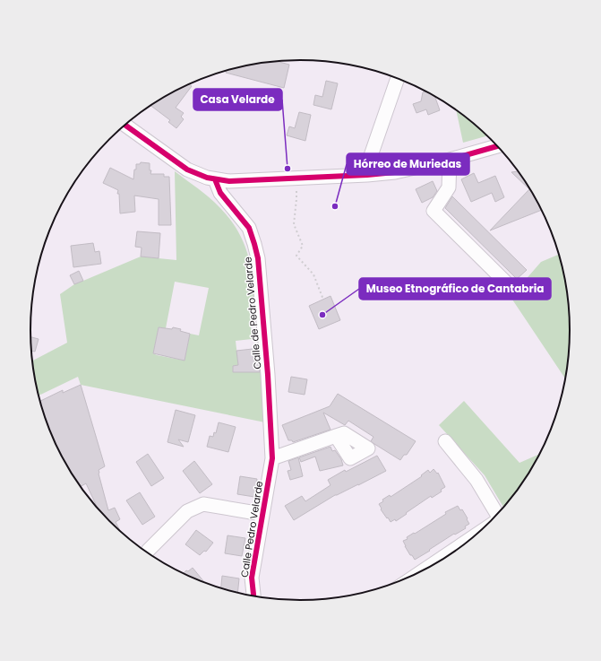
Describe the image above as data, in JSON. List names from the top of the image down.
{
  "streets": {
    "street": ["Calle de Pedro Velarde", "Calle Pedro Velarde"]
  },
  "crossings": [
    ["Calle de Pedro Velarde", "Calle Pedro Velarde"]
  ],
  "places": ["Casa Velarde", "Hórreo de Muriedas", "Museo Etnográfico de Cantabria"]
}
